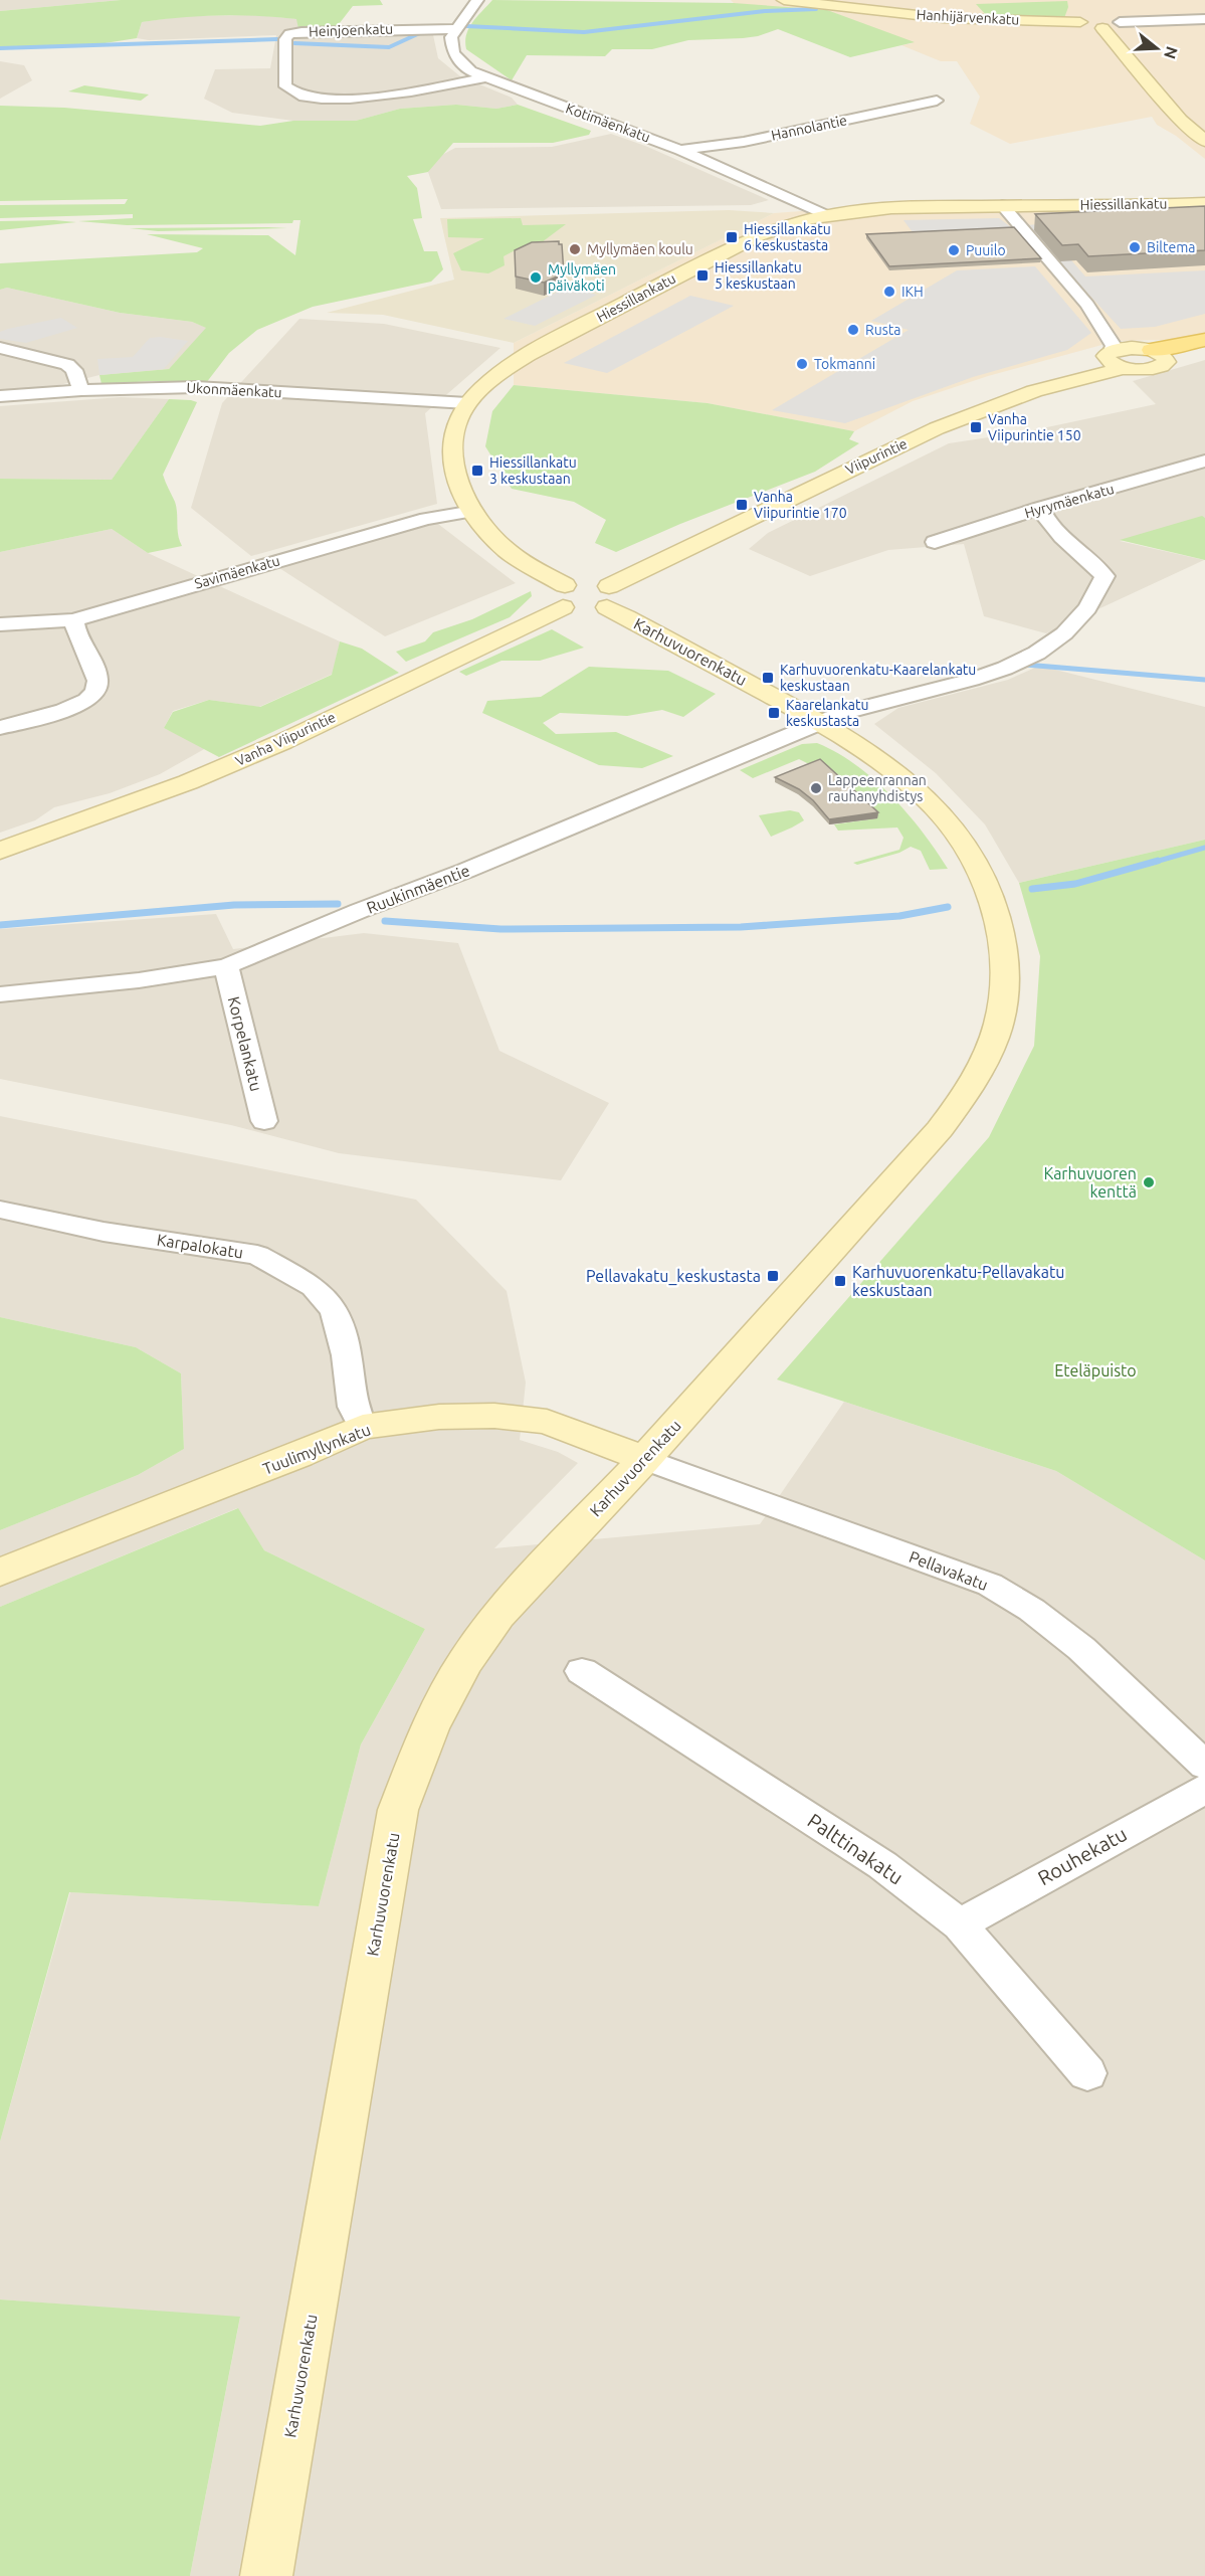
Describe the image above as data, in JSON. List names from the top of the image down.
{
  "streets": {
    "street": [
      "Hanhijärvenkatu",
      "Heinjoenkatu",
      "Kotimäenkatu",
      "Hannolantie",
      "Hiessillankatu",
      "Ukonmäenkatu",
      "Viipurintie",
      "Hyrymäenkatu",
      "Savimäenkatu",
      "Karhuvuorenkatu",
      "Vanha Viipurintie",
      "Ruukinmäentie",
      "Korpelankatu",
      "Karpalokatu",
      "Tuulimyllynkatu",
      "Pellavakatu",
      "Palttinakatu",
      "Rouhekatu"
    ]
  },
  "crossings": [
    ["Heinjoenkatu", "Kotimäenkatu"],
    ["Kotimäenkatu", "Hannolantie"],
    ["Kotimäenkatu", "Hiessillankatu"],
    ["Hiessillankatu", "Ukonmäenkatu"],
    ["Hiessillankatu", "Savimäenkatu"],
    ["Hiessillankatu", "Vanha Viipurintie"],
    ["Viipurintie", "Karhuvuorenkatu"],
    ["Hyrymäenkatu", "Ruukinmäentie"],
    ["Karhuvuorenkatu", "Ruukinmäentie"],
    ["Karhuvuorenkatu", "Tuulimyllynkatu"],
    ["Karhuvuorenkatu", "Pellavakatu"],
    ["Ruukinmäentie", "Korpelankatu"],
    ["Karpalokatu", "Tuulimyllynkatu"],
    ["Tuulimyllynkatu", "Pellavakatu"],
    ["Palttinakatu", "Rouhekatu"]
  ],
  "parks": ["Eteläpuisto"],
  "places": {
    "transit": [
      "Hiessillankatu 6 keskustasta",
      "Hiessillankatu 5 keskustaan",
      "Vanha Viipurintie 150",
      "Hiessillankatu 3 keskustaan",
      "Vanha Viipurintie 170",
      "Karhuvuorenkatu-Kaarelankatu keskustaan",
      "Kaarelankatu keskustasta",
      "Pellavakatu_keskustasta",
      "Karhuvuorenkatu-Pellavakatu keskustaan"
    ],
    "other": [
      "Biltema",
      "Myllymäen koulu",
      "Puuilo",
      "Myllymäen päiväkoti",
      "IKH",
      "Rusta",
      "Tokmanni",
      "Lappeenrannan rauhanyhdistys",
      "Karhuvuoren kenttä"
    ]
  },
  "north": "right"
}
